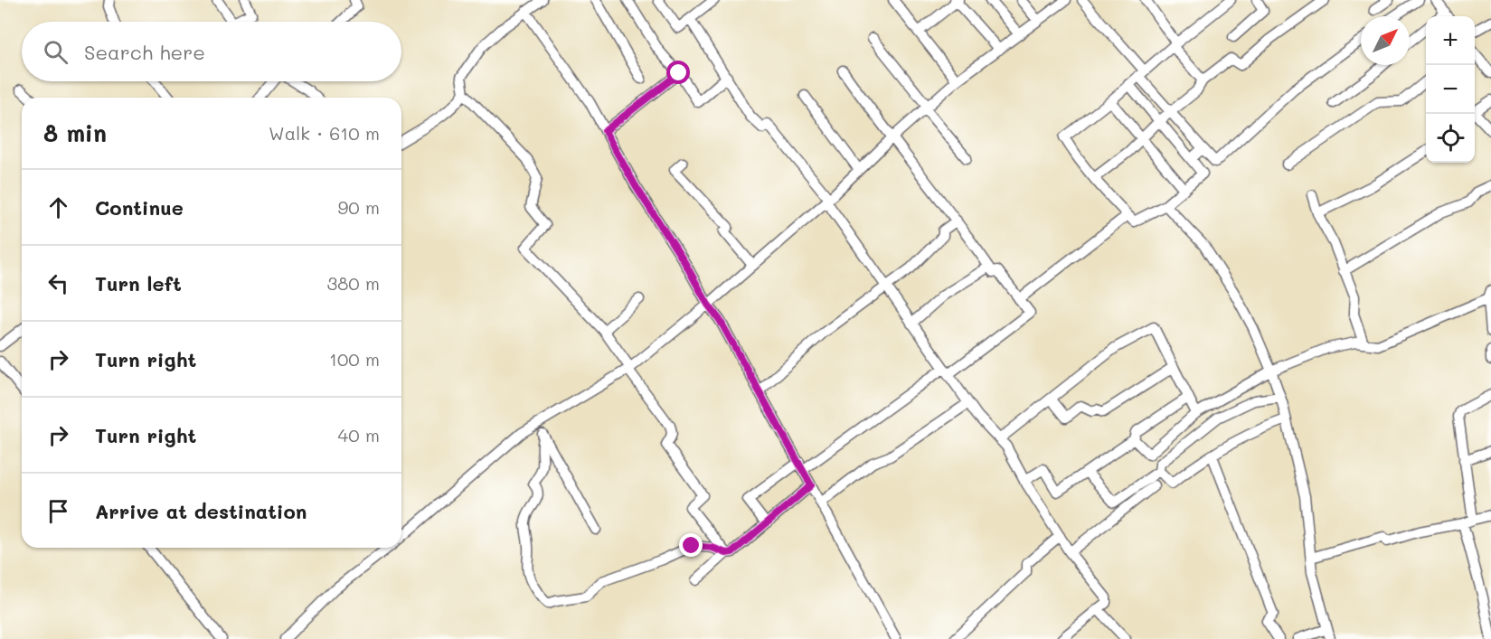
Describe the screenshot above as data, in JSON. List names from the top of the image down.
{
  "north": "top right",
  "page": {
    "map_buttons": ["+", "−"],
    "search": "Search here",
    "heading": ["8 min", "Walk · 610 m"],
    "list": [
      ["Continue", "90 m"],
      ["Turn left", "380 m"],
      ["Turn right", "100 m"],
      ["Turn right", "40 m"],
      "Arrive at destination"
    ]
  }
}
